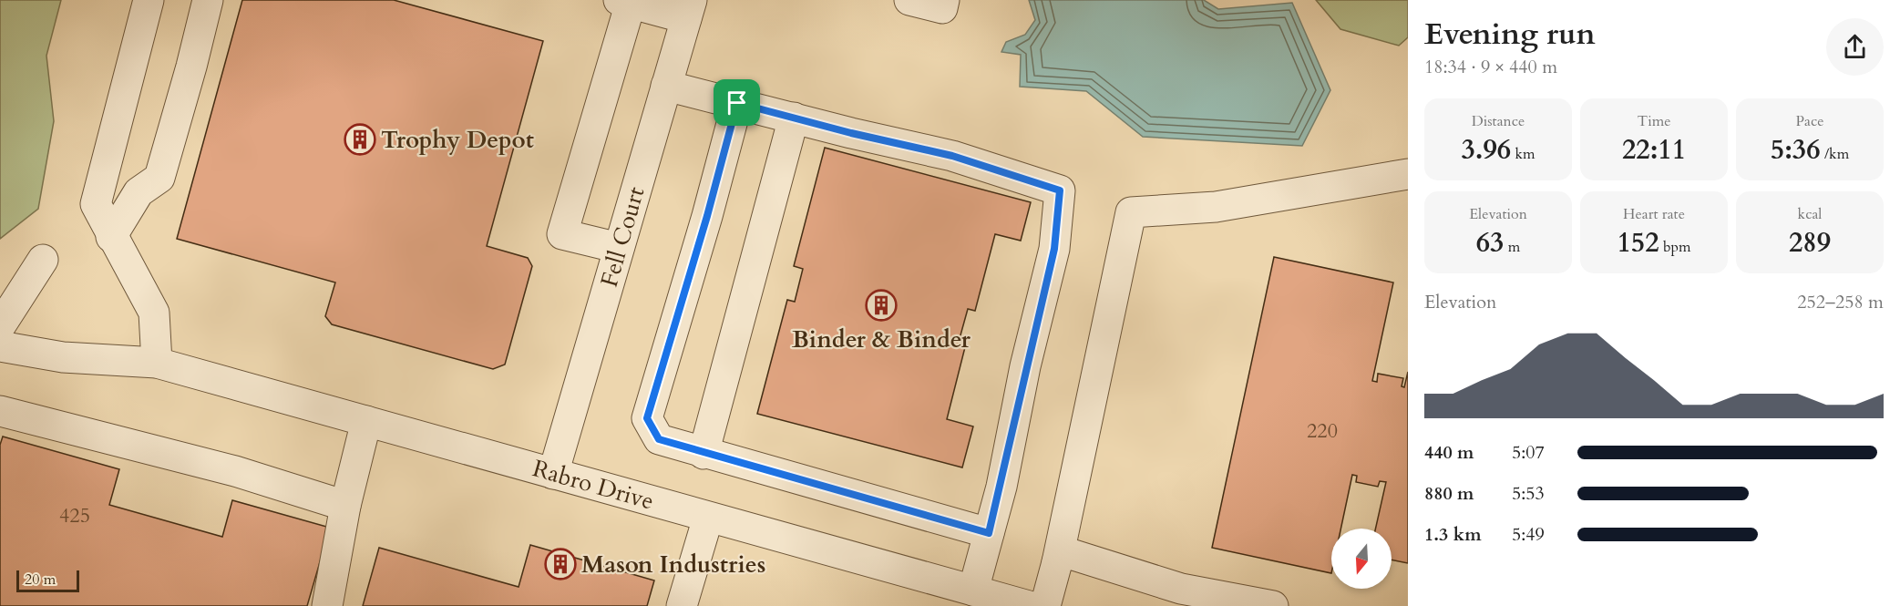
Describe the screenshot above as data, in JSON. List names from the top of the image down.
{
  "streets": {
    "street": ["Fell Court", "Rabro Drive"]
  },
  "crossings": [
    ["Fell Court", "Rabro Drive"]
  ],
  "places": {
    "building": ["Trophy Depot", "Binder & Binder", "Mason Industries"]
  },
  "house_numbers": ["220", "425"],
  "scale_bar": "20 m",
  "north": "bottom",
  "page": {
    "heading": ["Evening run", "18:34 · 9 × 440 m"],
    "stats": [
      ["Distance", "3.96 km"],
      ["Time", "22:11"],
      ["Pace", "5:36 /km"],
      ["Elevation", "63 m"],
      ["Heart rate", "152 bpm"],
      ["kcal", "289"]
    ],
    "chart": ["Elevation", "252–258 m"],
    "list": [
      {
        "name": "440 m",
        "note": "5:07"
      },
      {
        "name": "880 m",
        "note": "5:53"
      },
      {
        "name": "1.3 km",
        "note": "5:49"
      }
    ],
    "scale": "20 m"
  }
}
